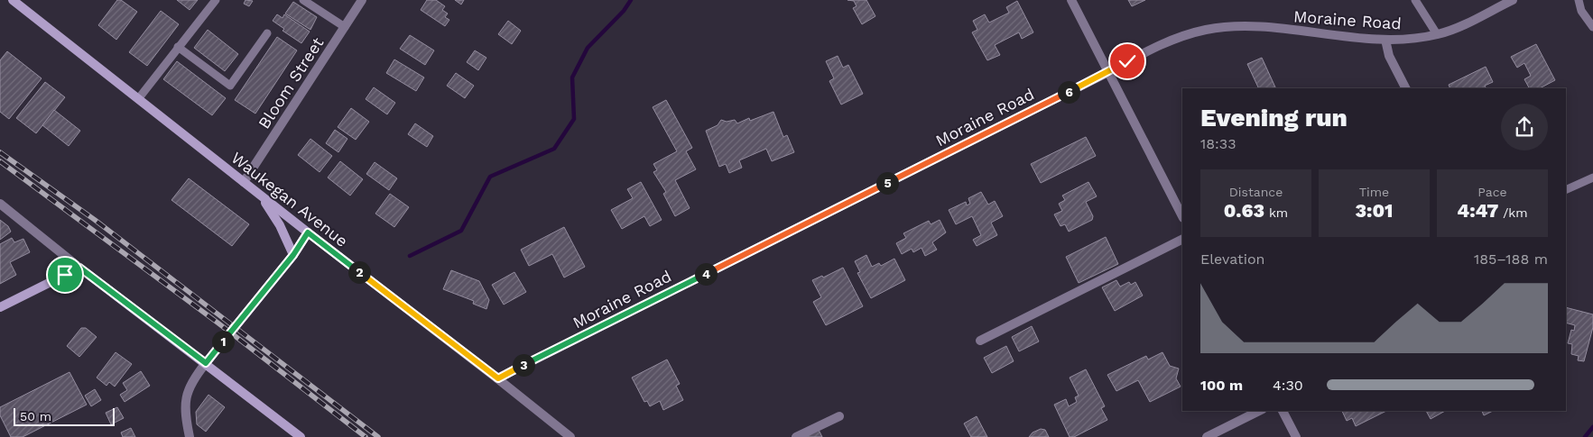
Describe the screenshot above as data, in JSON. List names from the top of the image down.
{
  "streets": {
    "main road": ["Waukegan Avenue"],
    "street": ["Moraine Road", "Bloom Street"]
  },
  "crossings": [
    ["Moraine Road", "Waukegan Avenue"],
    ["Bloom Street", "Waukegan Avenue"]
  ],
  "scale_bar": "50 m",
  "page": {
    "pins": [
      "6",
      "5",
      "2",
      "4",
      "1",
      "3"
    ],
    "heading": ["Evening run", "18:33"],
    "stats": [
      ["Distance", "0.63 km"],
      ["Time", "3:01"],
      ["Pace", "4:47 /km"]
    ],
    "chart": ["Elevation", "185–188 m"],
    "list": [
      {
        "name": "100 m",
        "note": "4:30"
      }
    ],
    "scale": "50 m"
  }
}
